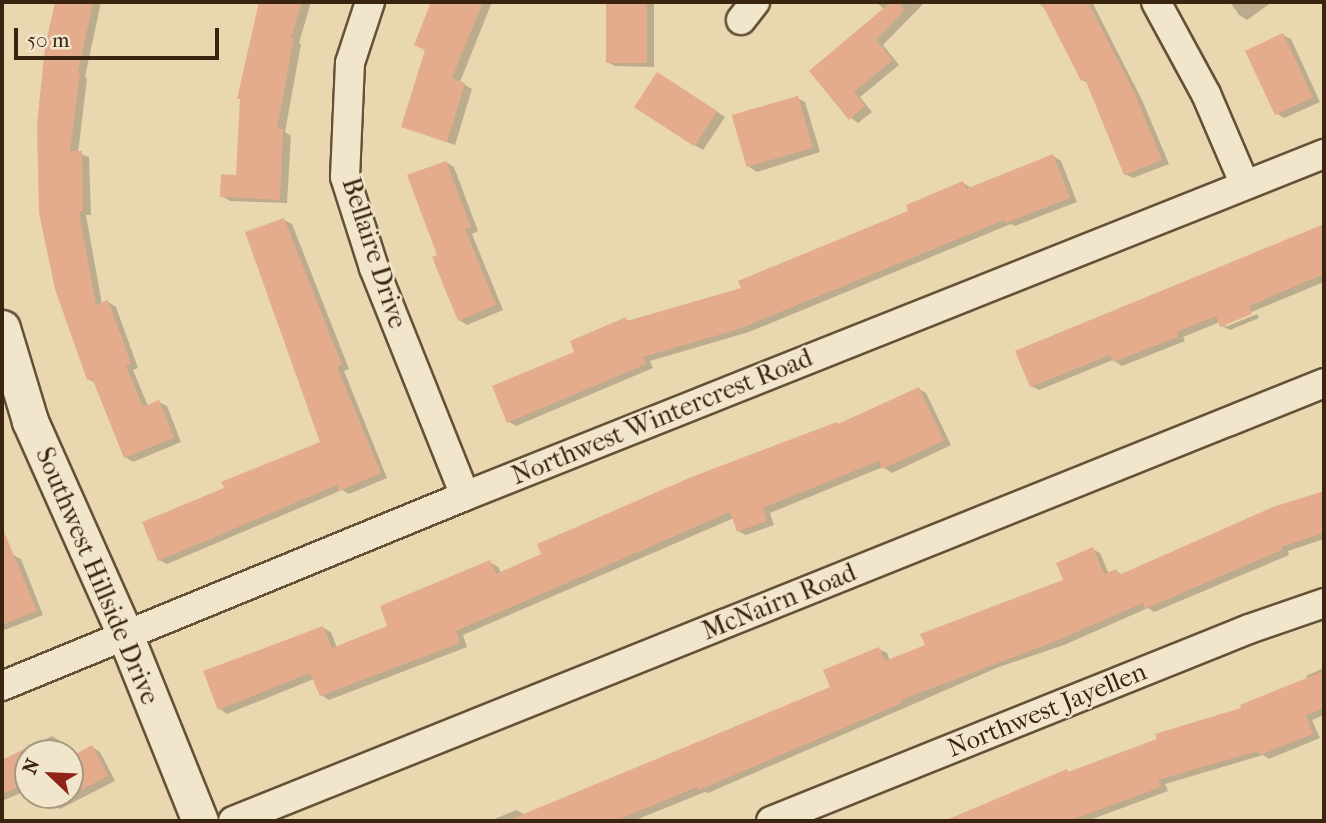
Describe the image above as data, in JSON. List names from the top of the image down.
{
  "streets": {
    "street": [
      "Bellaire Drive",
      "Northwest Wintercrest Road",
      "Southwest Hillside Drive",
      "McNairn Road",
      "Northwest Jayellen"
    ]
  },
  "crossings": [
    ["Bellaire Drive", "Northwest Wintercrest Road"],
    ["Northwest Wintercrest Road", "Southwest Hillside Drive"]
  ],
  "scale_bar": "50 m",
  "north": "top left"
}
